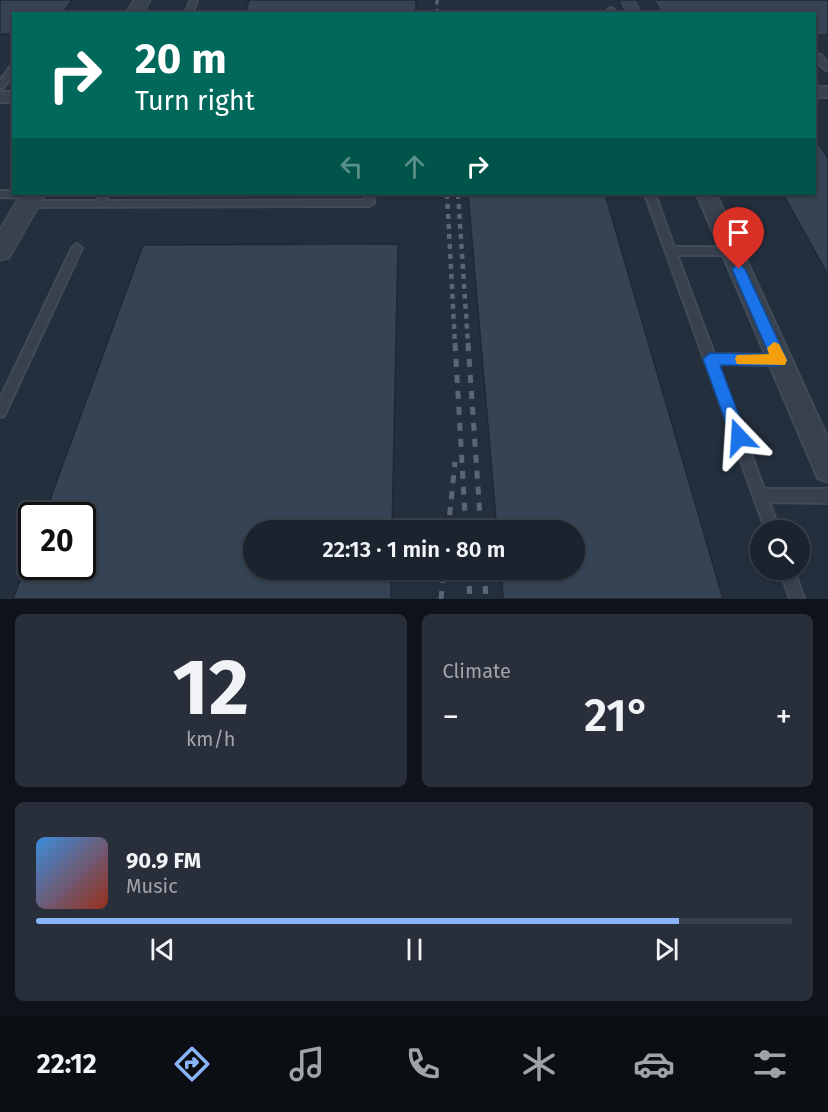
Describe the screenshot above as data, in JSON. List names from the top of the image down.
{
  "page": {
    "turn": ["20 m", "Turn right"],
    "limit": "20",
    "trip": "22:13 · 1 min · 80 m",
    "tile": [
      ["12", "km/h"],
      "Climate"
    ],
    "heat": ["−", "21°", "+"],
    "song": ["90.9 FM", "Music"],
    "tabs": "22:12"
  }
}
